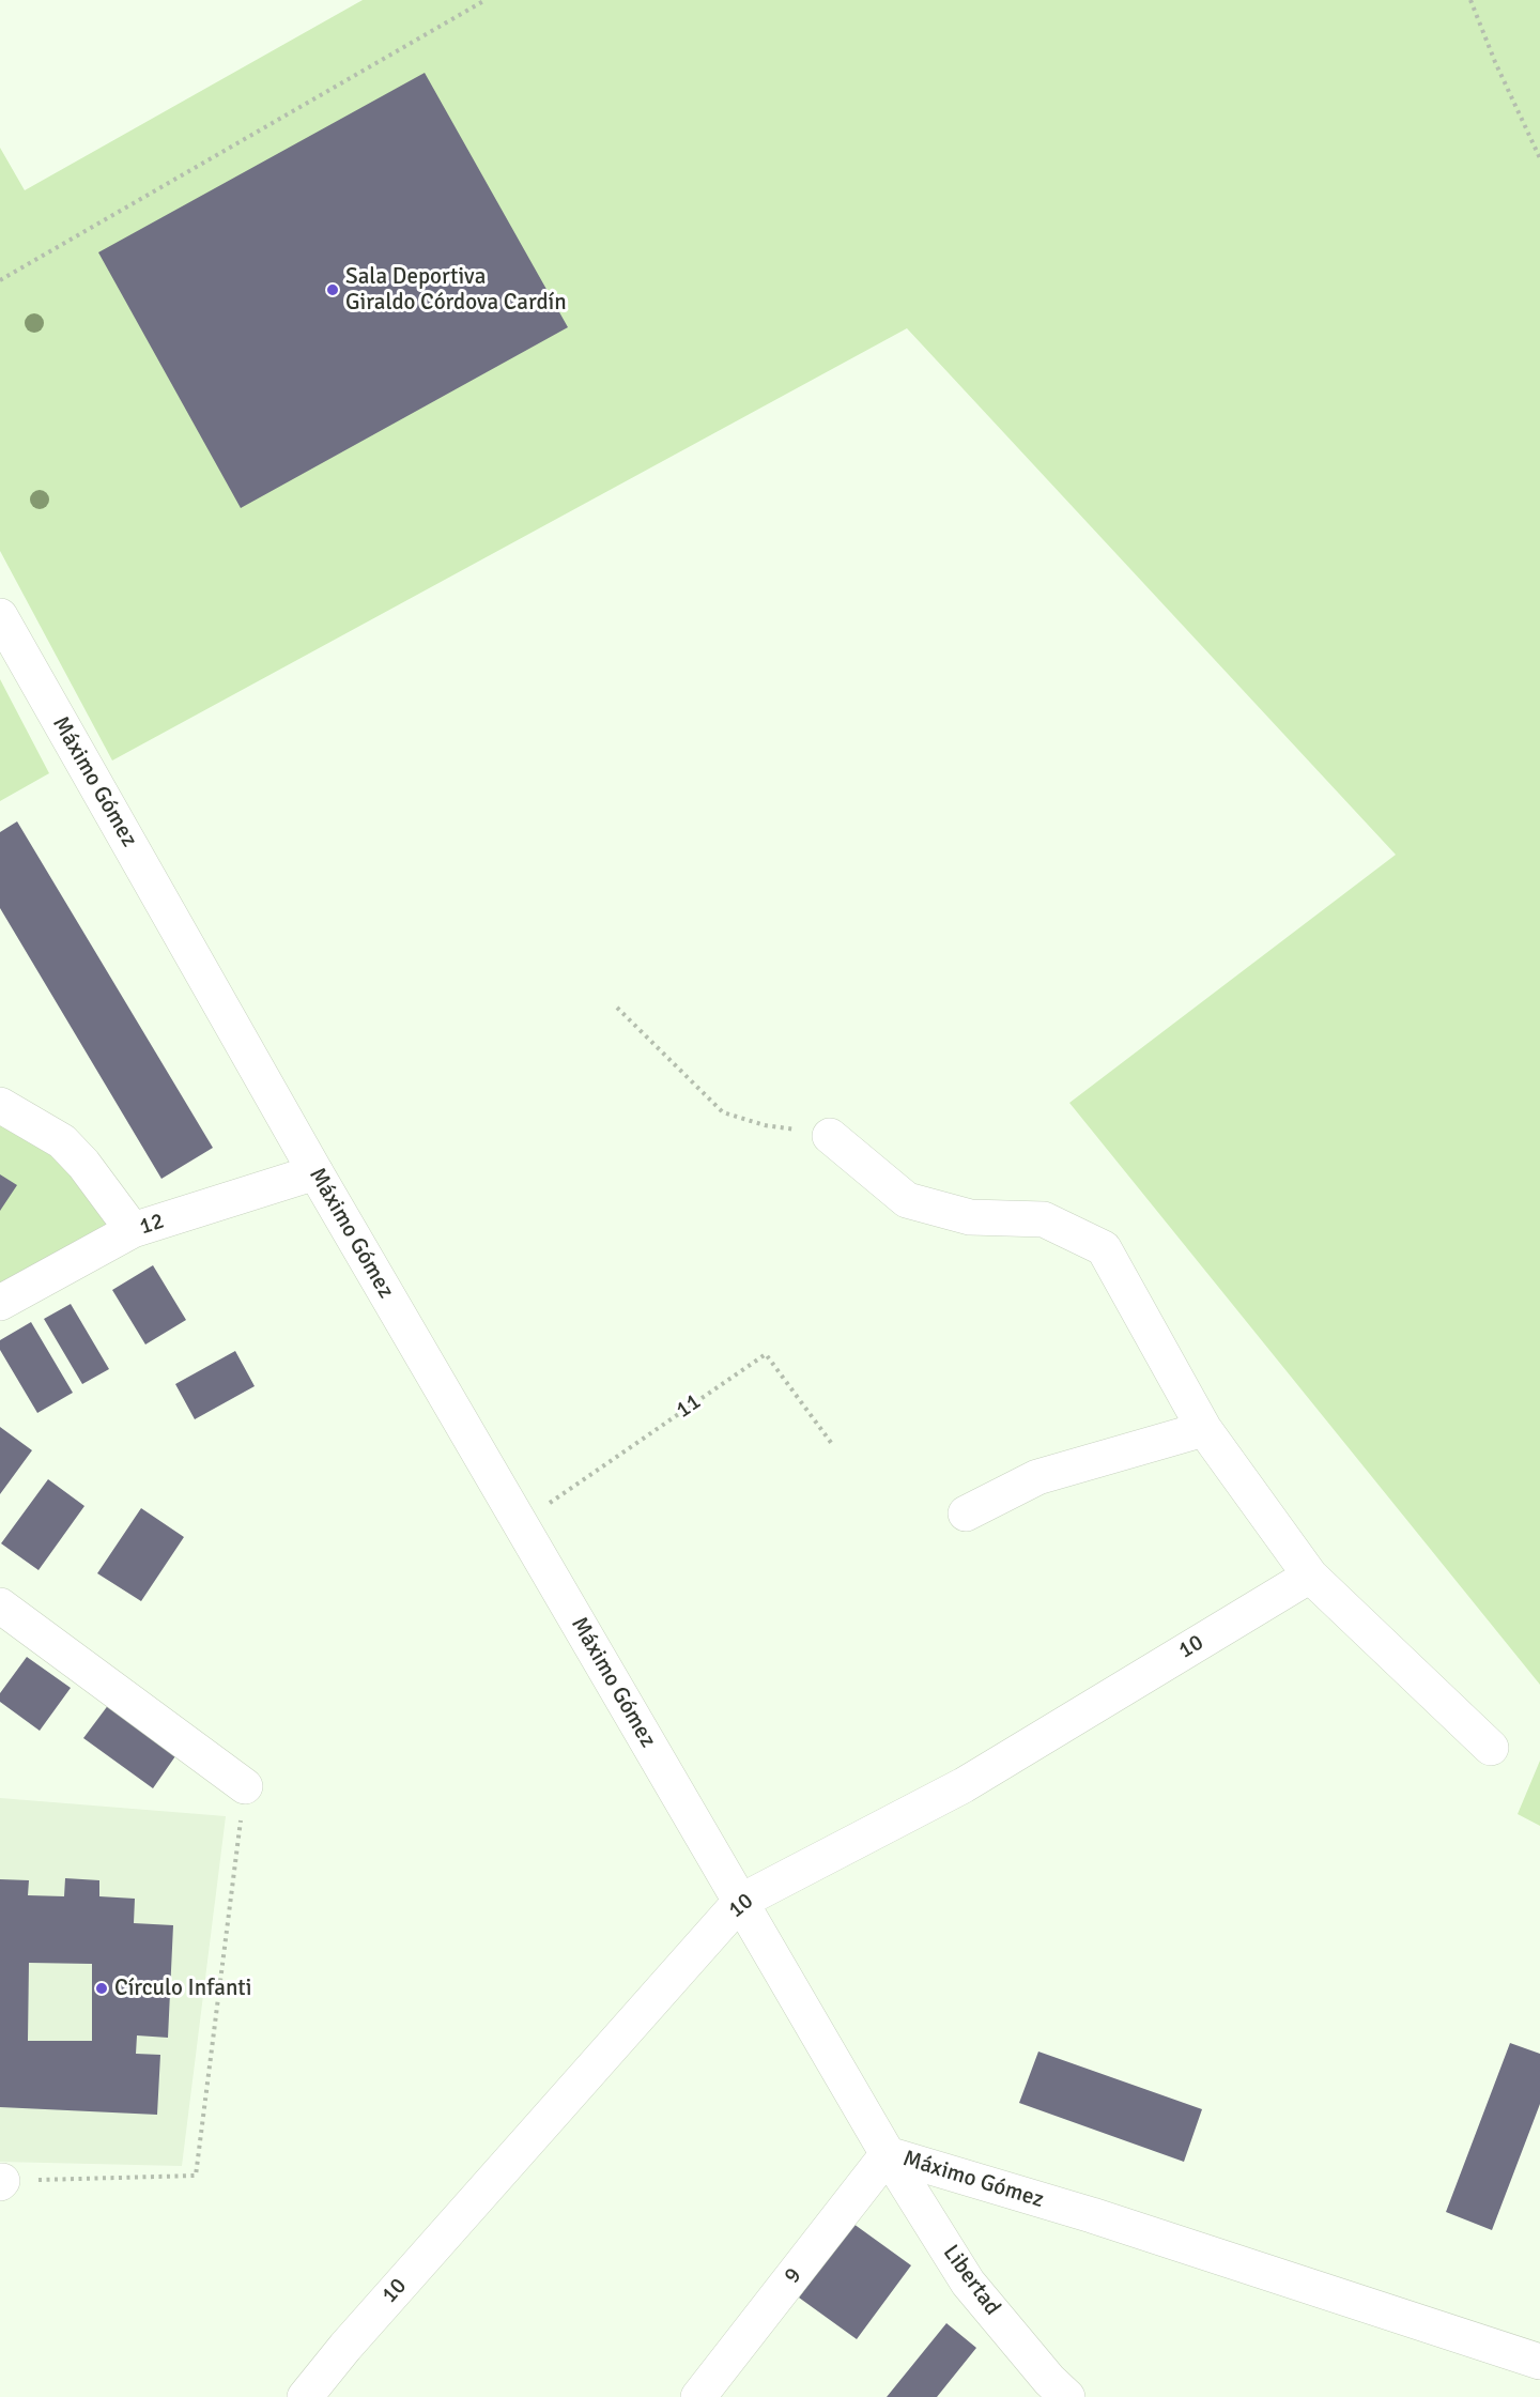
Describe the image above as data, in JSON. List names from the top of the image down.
{
  "streets": {
    "street": [
      "Máximo Gómez",
      "12",
      "10",
      "9",
      "Libertad"
    ],
    "path": ["11"]
  },
  "crossings": [
    ["Máximo Gómez", "12"],
    ["Máximo Gómez", "11"],
    ["Máximo Gómez", "10"],
    ["Máximo Gómez", "9"],
    ["Máximo Gómez", "Libertad"],
    ["9", "Libertad"]
  ],
  "places": ["Sala Deportiva Giraldo Córdova Cardín", "Círculo Infanti"]
}
